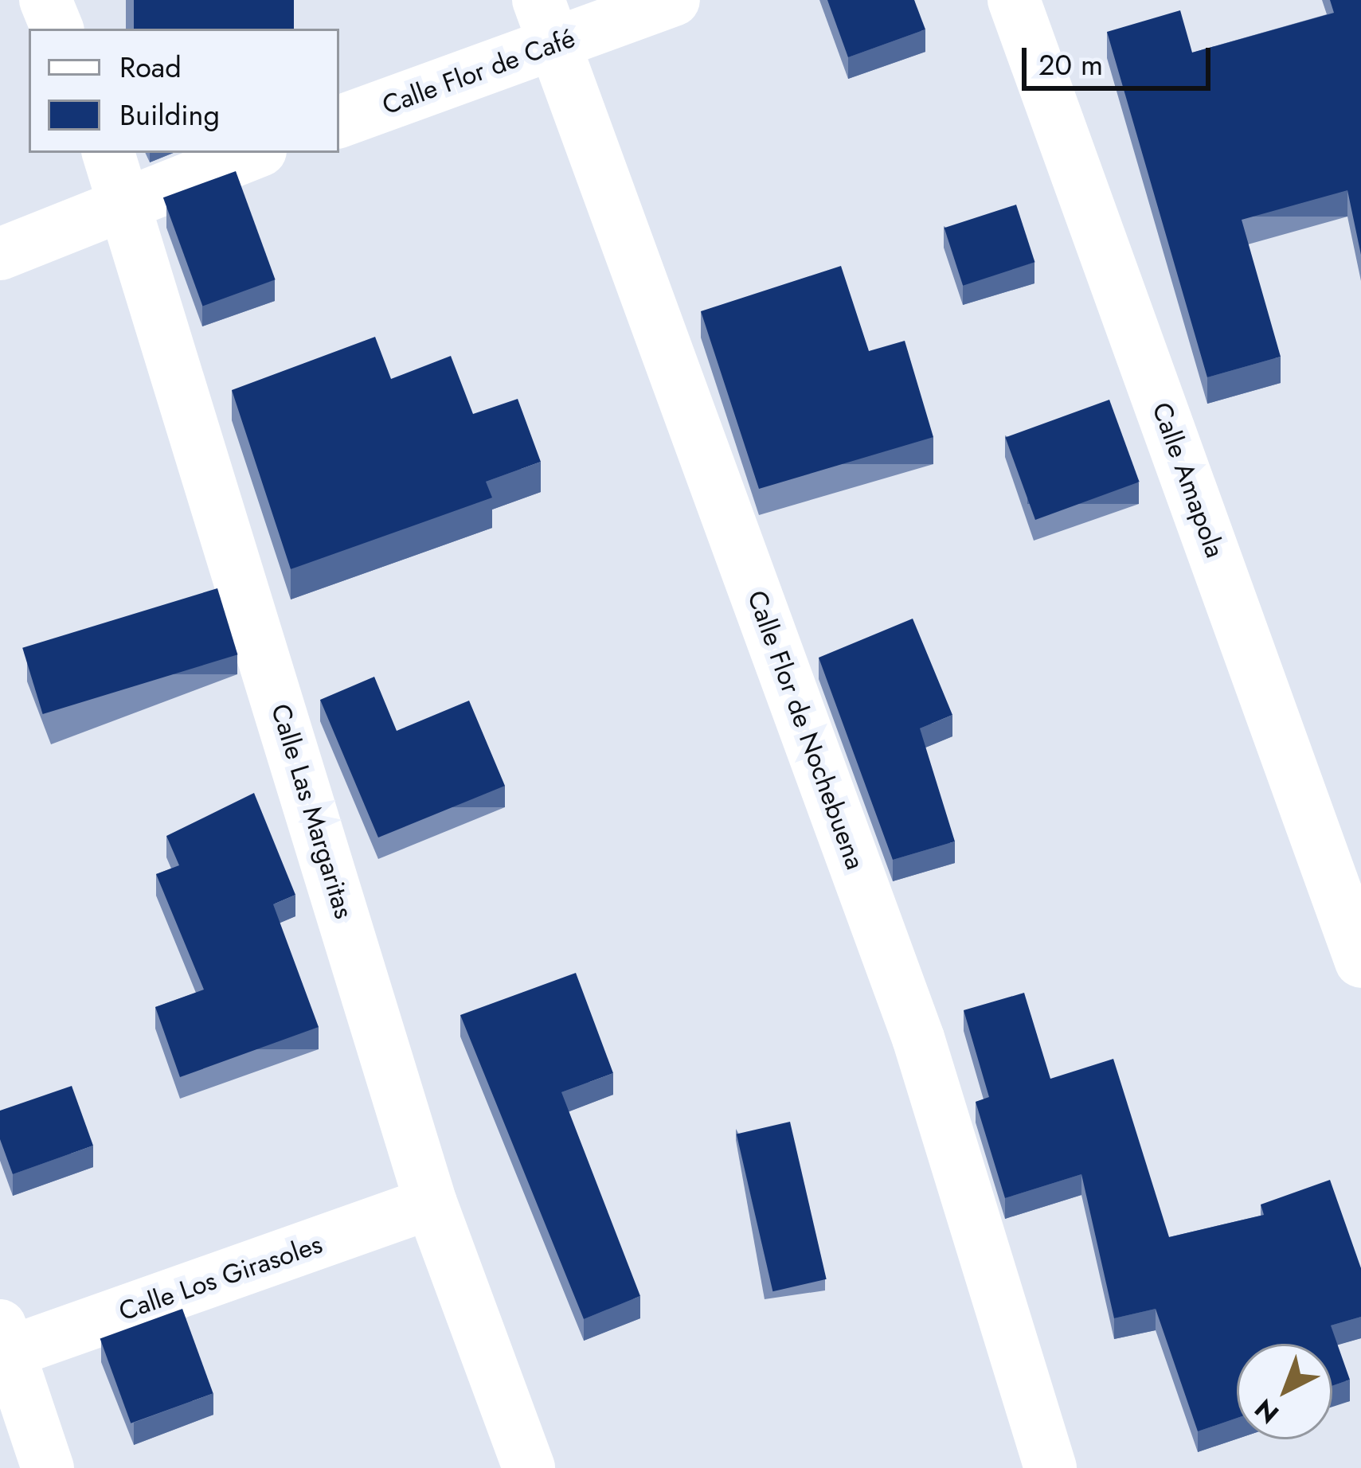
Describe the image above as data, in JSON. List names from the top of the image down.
{
  "streets": {
    "street": [
      "Calle Flor de Café",
      "Calle Amapola",
      "Calle Flor de Nochebuena",
      "Calle Las Margaritas",
      "Calle Los Girasoles"
    ]
  },
  "crossings": [
    ["Calle Flor de Café", "Calle Flor de Nochebuena"],
    ["Calle Las Margaritas", "Calle Los Girasoles"]
  ],
  "legend": ["Road", "Building"],
  "scale_bar": "20 m",
  "north": "bottom left"
}
